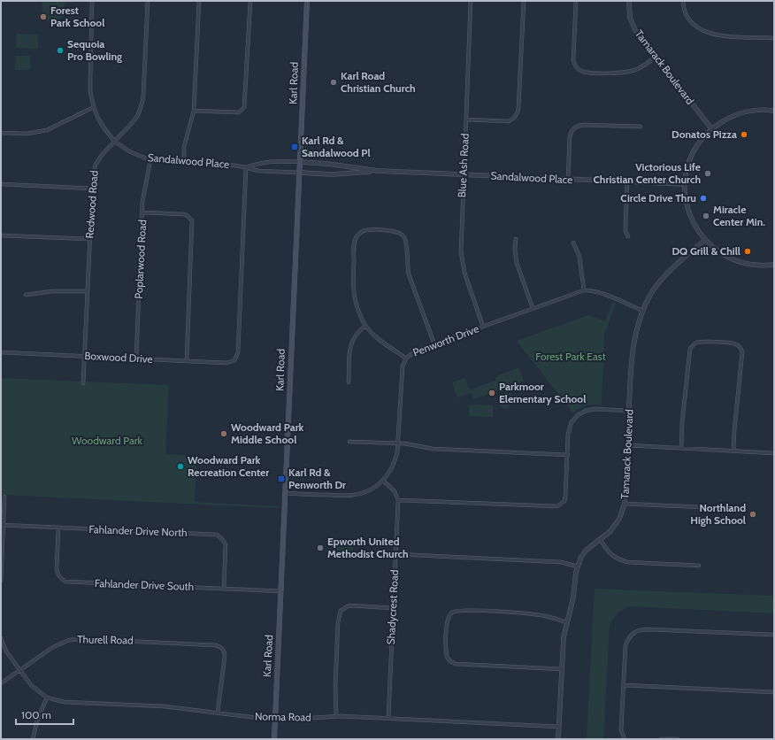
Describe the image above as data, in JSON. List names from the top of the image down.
{
  "streets": {
    "main road": ["Karl Road"],
    "street": [
      "Tamarack Boulevard",
      "Sandalwood Place",
      "Blue Ash Road",
      "Redwood Road",
      "Poplarwood Road",
      "Penworth Drive",
      "Boxwood Drive",
      "Fahlander Drive North",
      "Fahlander Drive South",
      "Shadycrest Road",
      "Thurell Road",
      "Norma Road"
    ]
  },
  "crossings": [
    ["Tamarack Boulevard", "Penworth Drive"],
    ["Tamarack Boulevard", "Norma Road"],
    ["Karl Road", "Sandalwood Place"],
    ["Karl Road", "Penworth Drive"],
    ["Karl Road", "Fahlander Drive South"],
    ["Karl Road", "Norma Road"],
    ["Sandalwood Place", "Blue Ash Road"],
    ["Sandalwood Place", "Redwood Road"],
    ["Sandalwood Place", "Poplarwood Road"],
    ["Sandalwood Place", "Boxwood Drive"],
    ["Blue Ash Road", "Penworth Drive"],
    ["Redwood Road", "Boxwood Drive"],
    ["Poplarwood Road", "Boxwood Drive"],
    ["Fahlander Drive North", "Fahlander Drive South"],
    ["Shadycrest Road", "Norma Road"],
    ["Thurell Road", "Norma Road"]
  ],
  "parks": ["Forest Park East", "Woodward Park"],
  "places": {
    "other": [
      "Forest Park School",
      "Sequoia Pro Bowling",
      "Karl Road Christian Church",
      "Donatos Pizza",
      "Victorious Life Christian Center Church",
      "Circle Drive Thru",
      "Miracle Center Min.",
      "DQ Grill & Chill",
      "Parkmoor Elementary School",
      "Woodward Park Middle School",
      "Woodward Park Recreation Center",
      "Northland High School",
      "Epworth United Methodist Church"
    ],
    "transit": ["Karl Rd & Sandalwood Pl", "Karl Rd & Penworth Dr"]
  },
  "scale_bar": "100 m"
}
